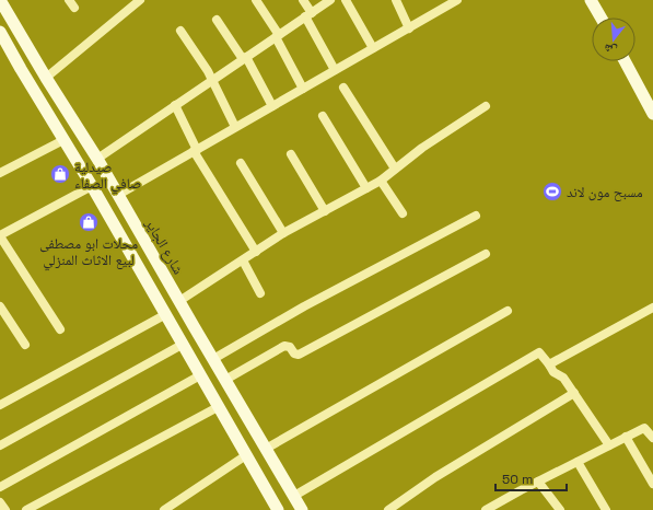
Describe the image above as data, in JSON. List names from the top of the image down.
{
  "streets": {
    "street": ["شارع الجاير"]
  },
  "places": {
    "shop": ["صيدلية صافي الصفاء", "محلات ابو مصطفى لبيع الاثاث المنزلي"],
    "sports": ["مسبح مون لاند"]
  },
  "scale_bar": "50 m",
  "north": "bottom"
}
